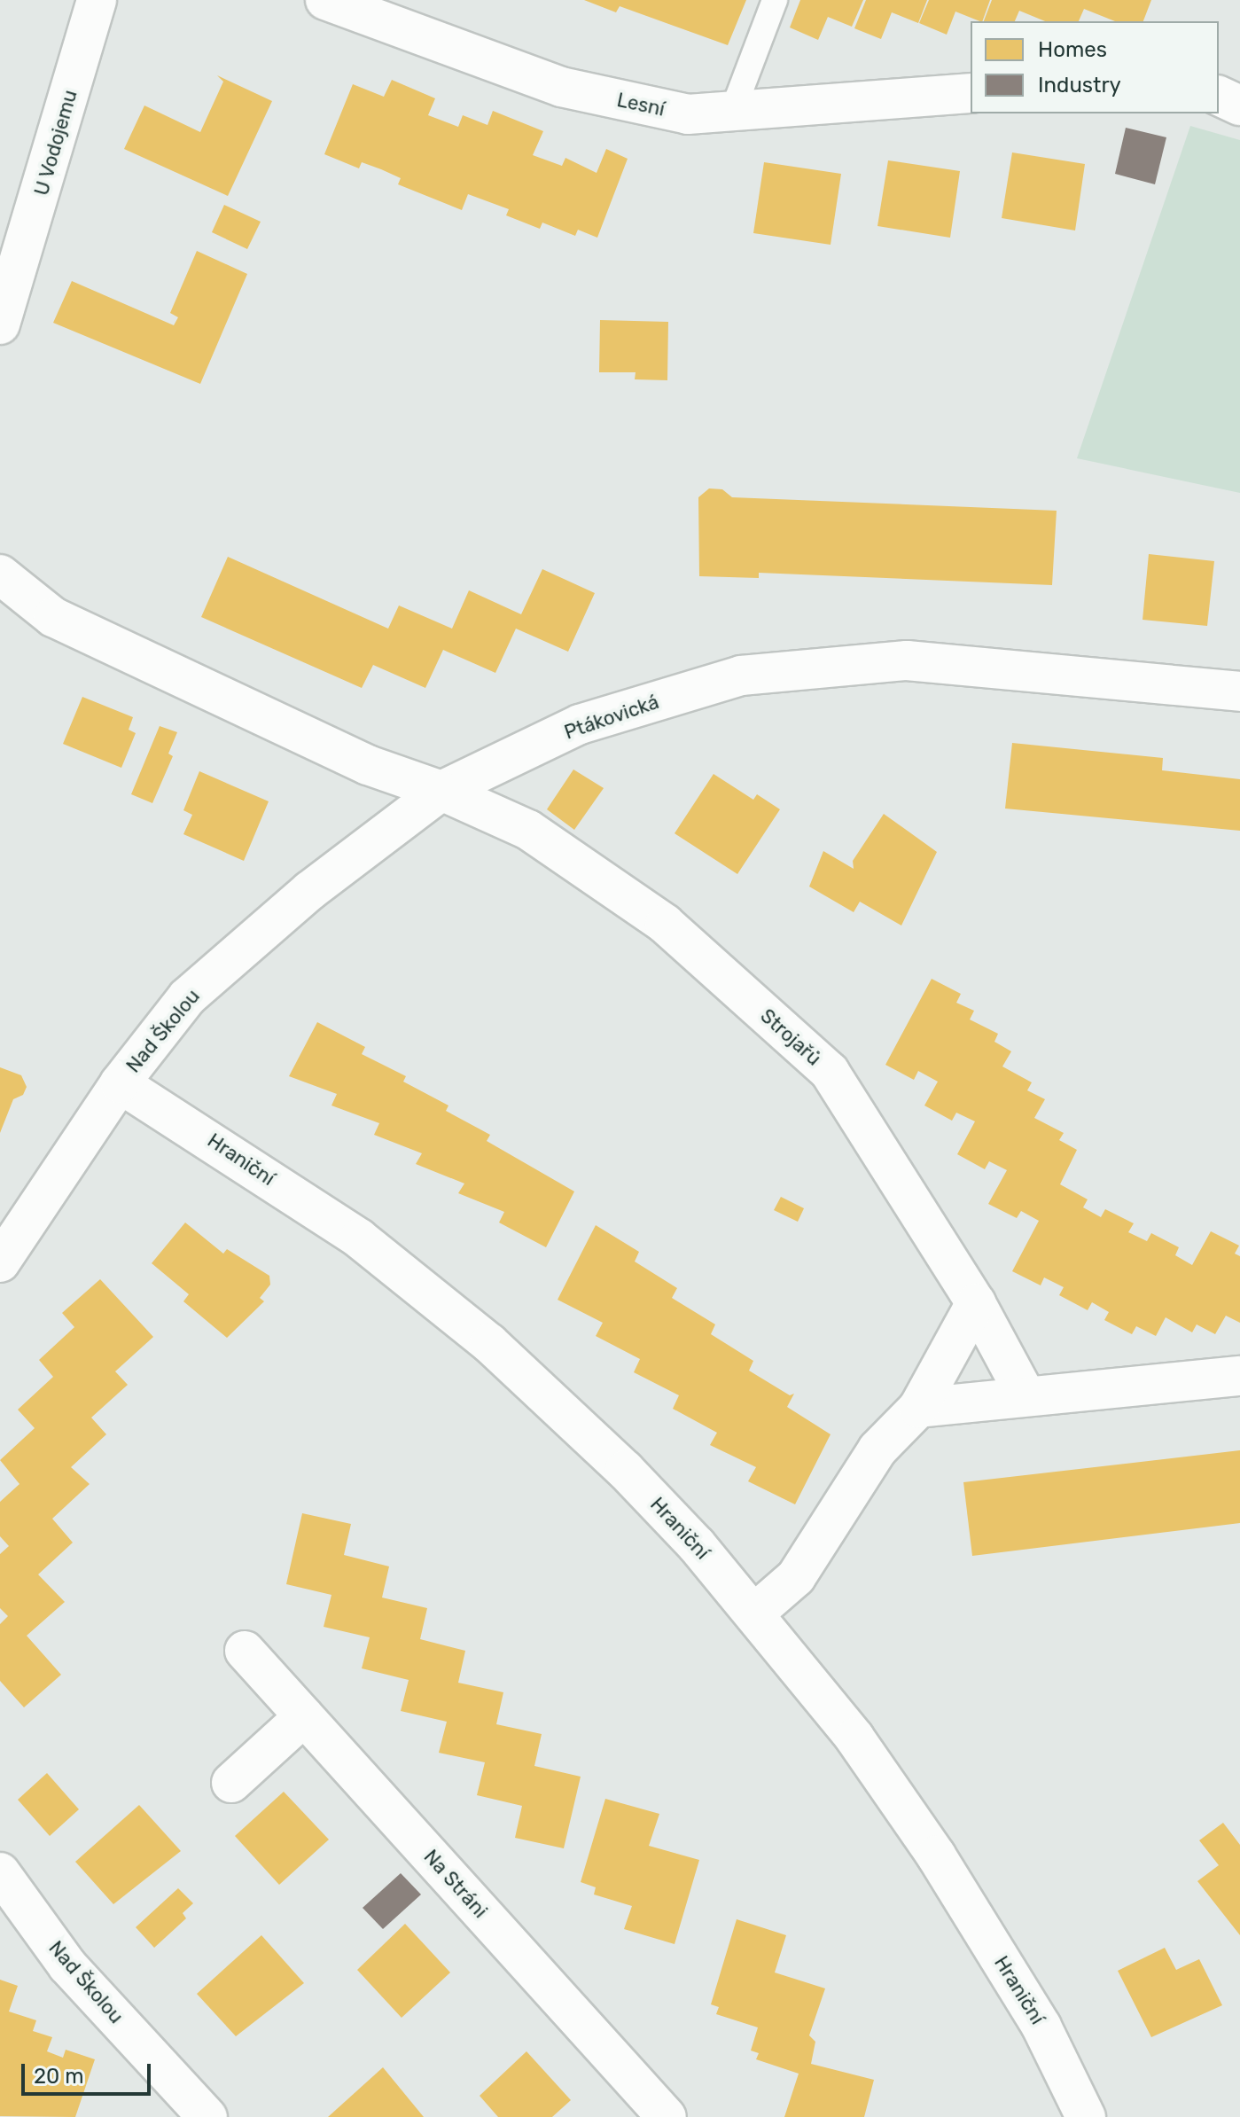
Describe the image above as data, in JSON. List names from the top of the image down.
{
  "streets": {
    "street": [
      "Lesní",
      "U Vodojemu",
      "Ptákovická",
      "Nad Školou",
      "Strojařů",
      "Hraniční",
      "Na Stráni"
    ]
  },
  "crossings": [
    ["Ptákovická", "Nad Školou"],
    ["Ptákovická", "Strojařů"],
    ["Nad Školou", "Strojařů"],
    ["Nad Školou", "Hraniční"]
  ],
  "legend": ["Homes", "Industry"],
  "scale_bar": "20 m"
}
